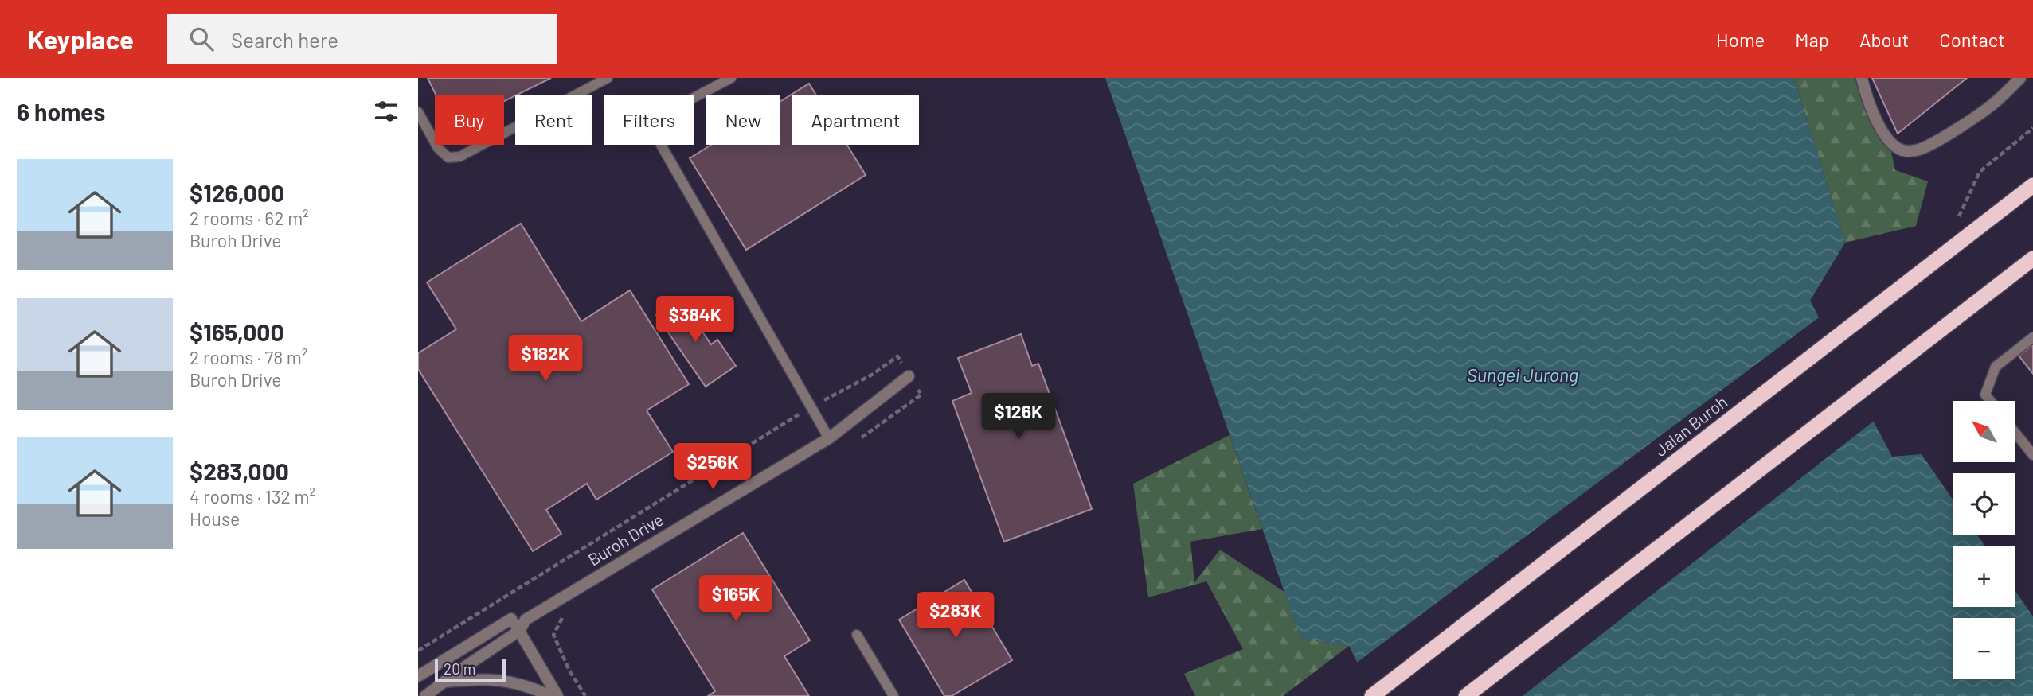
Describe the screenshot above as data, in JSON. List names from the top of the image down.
{
  "streets": {
    "highway": ["Jalan Buroh"],
    "street": ["Buroh Drive"]
  },
  "water": ["Sungei Jurong"],
  "scale_bar": "20 m",
  "north": "top left",
  "page": {
    "header": "Keyplace",
    "search": "Search here",
    "nav": [
      "Home",
      "Map",
      "About",
      "Contact"
    ],
    "heading": "6 homes",
    "chip": [
      "Buy",
      "Rent",
      "Filters",
      "New",
      "Apartment"
    ],
    "list": [
      {
        "name": "$126,000",
        "note": "2 rooms · 62 m² · Buroh Drive"
      },
      {
        "name": "$165,000",
        "note": "2 rooms · 78 m² · Buroh Drive"
      },
      {
        "name": "$283,000",
        "note": "4 rooms · 132 m² · House"
      }
    ],
    "price": [
      "$384K",
      "$182K",
      "$126K",
      "$256K",
      "$165K",
      "$283K"
    ],
    "map_buttons": ["+", "−"],
    "scale": "20 m"
  }
}
